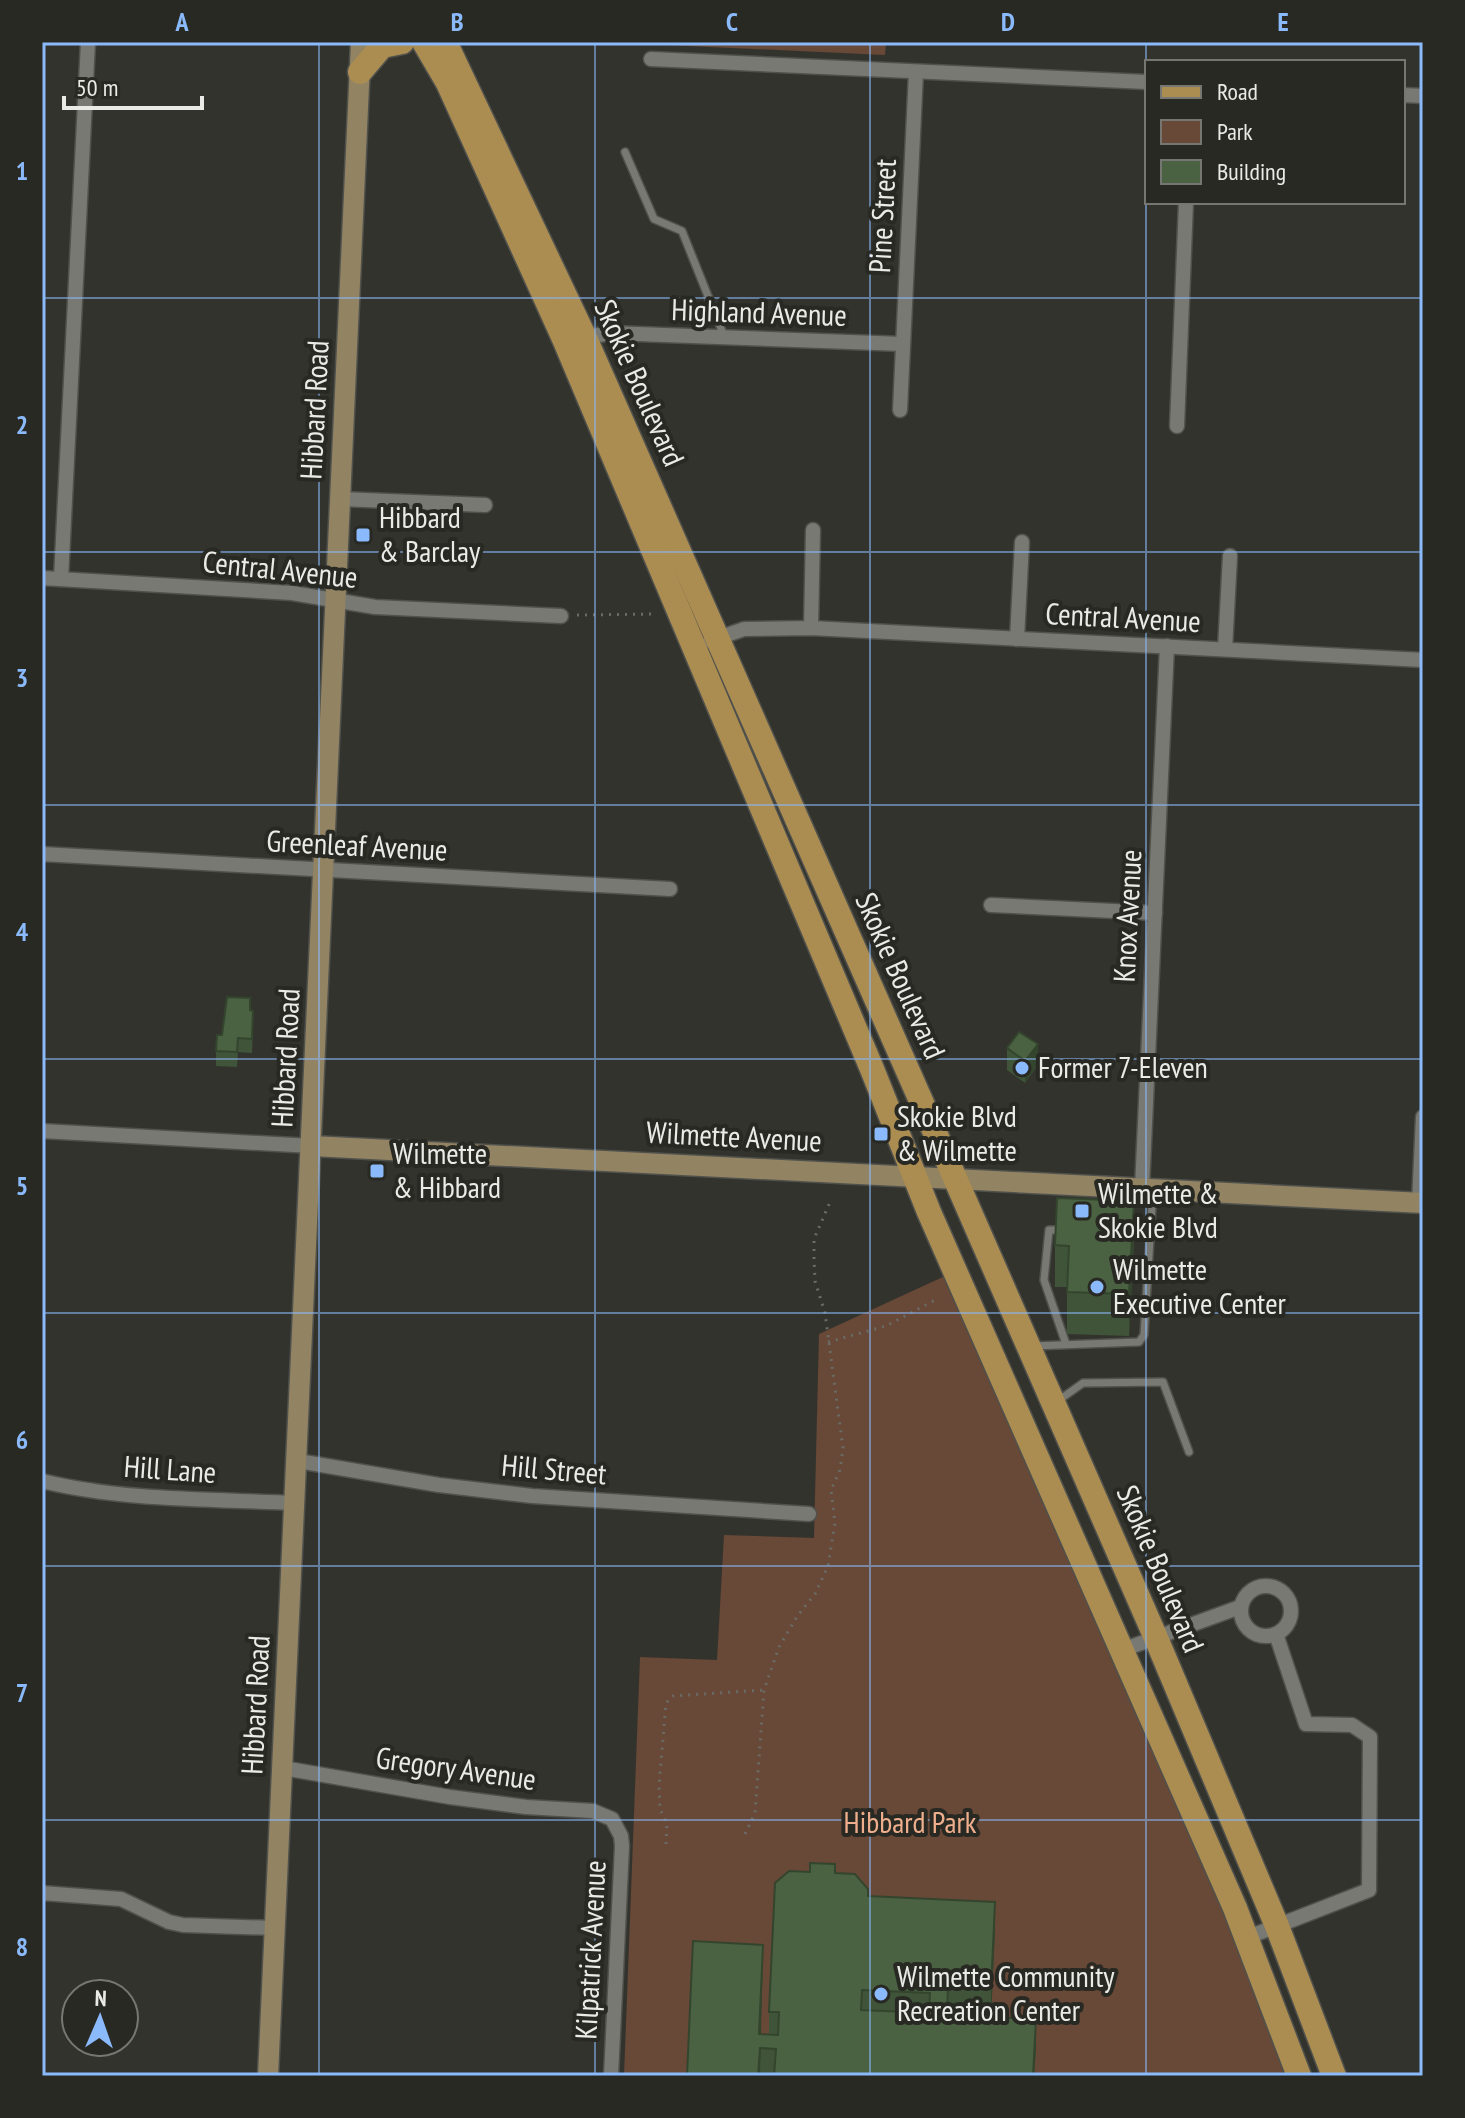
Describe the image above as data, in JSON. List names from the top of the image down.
{
  "streets": {
    "main road": ["Skokie Boulevard"],
    "street": [
      "Pine Street",
      "Highland Avenue",
      "Hibbard Road",
      "Central Avenue",
      "Greenleaf Avenue",
      "Knox Avenue",
      "Wilmette Avenue",
      "Hill Lane",
      "Hill Street",
      "Gregory Avenue",
      "Kilpatrick Avenue"
    ]
  },
  "crossings": [
    ["Pine Street", "Highland Avenue"],
    ["Highland Avenue", "Skokie Boulevard"],
    ["Skokie Boulevard", "Central Avenue"],
    ["Skokie Boulevard", "Wilmette Avenue"],
    ["Hibbard Road", "Central Avenue"],
    ["Hibbard Road", "Greenleaf Avenue"],
    ["Hibbard Road", "Wilmette Avenue"],
    ["Hibbard Road", "Hill Lane"],
    ["Hibbard Road", "Hill Street"],
    ["Hibbard Road", "Gregory Avenue"],
    ["Central Avenue", "Knox Avenue"],
    ["Knox Avenue", "Wilmette Avenue"],
    ["Gregory Avenue", "Kilpatrick Avenue"]
  ],
  "parks": ["Hibbard Park"],
  "places": {
    "transit": [
      "Hibbard & Barclay",
      "Skokie Blvd & Wilmette",
      "Wilmette & Hibbard",
      "Wilmette & Skokie Blvd"
    ],
    "other": ["Former 7-Eleven", "Wilmette Executive Center", "Wilmette Community Recreation Center"]
  },
  "legend": ["Road", "Park", "Building"],
  "scale_bar": "50 m",
  "north": "top",
  "grid": {
    "columns": [
      "A",
      "B",
      "C",
      "D",
      "E"
    ],
    "rows": [
      "1",
      "2",
      "3",
      "4",
      "5",
      "6",
      "7",
      "8"
    ]
  }
}
